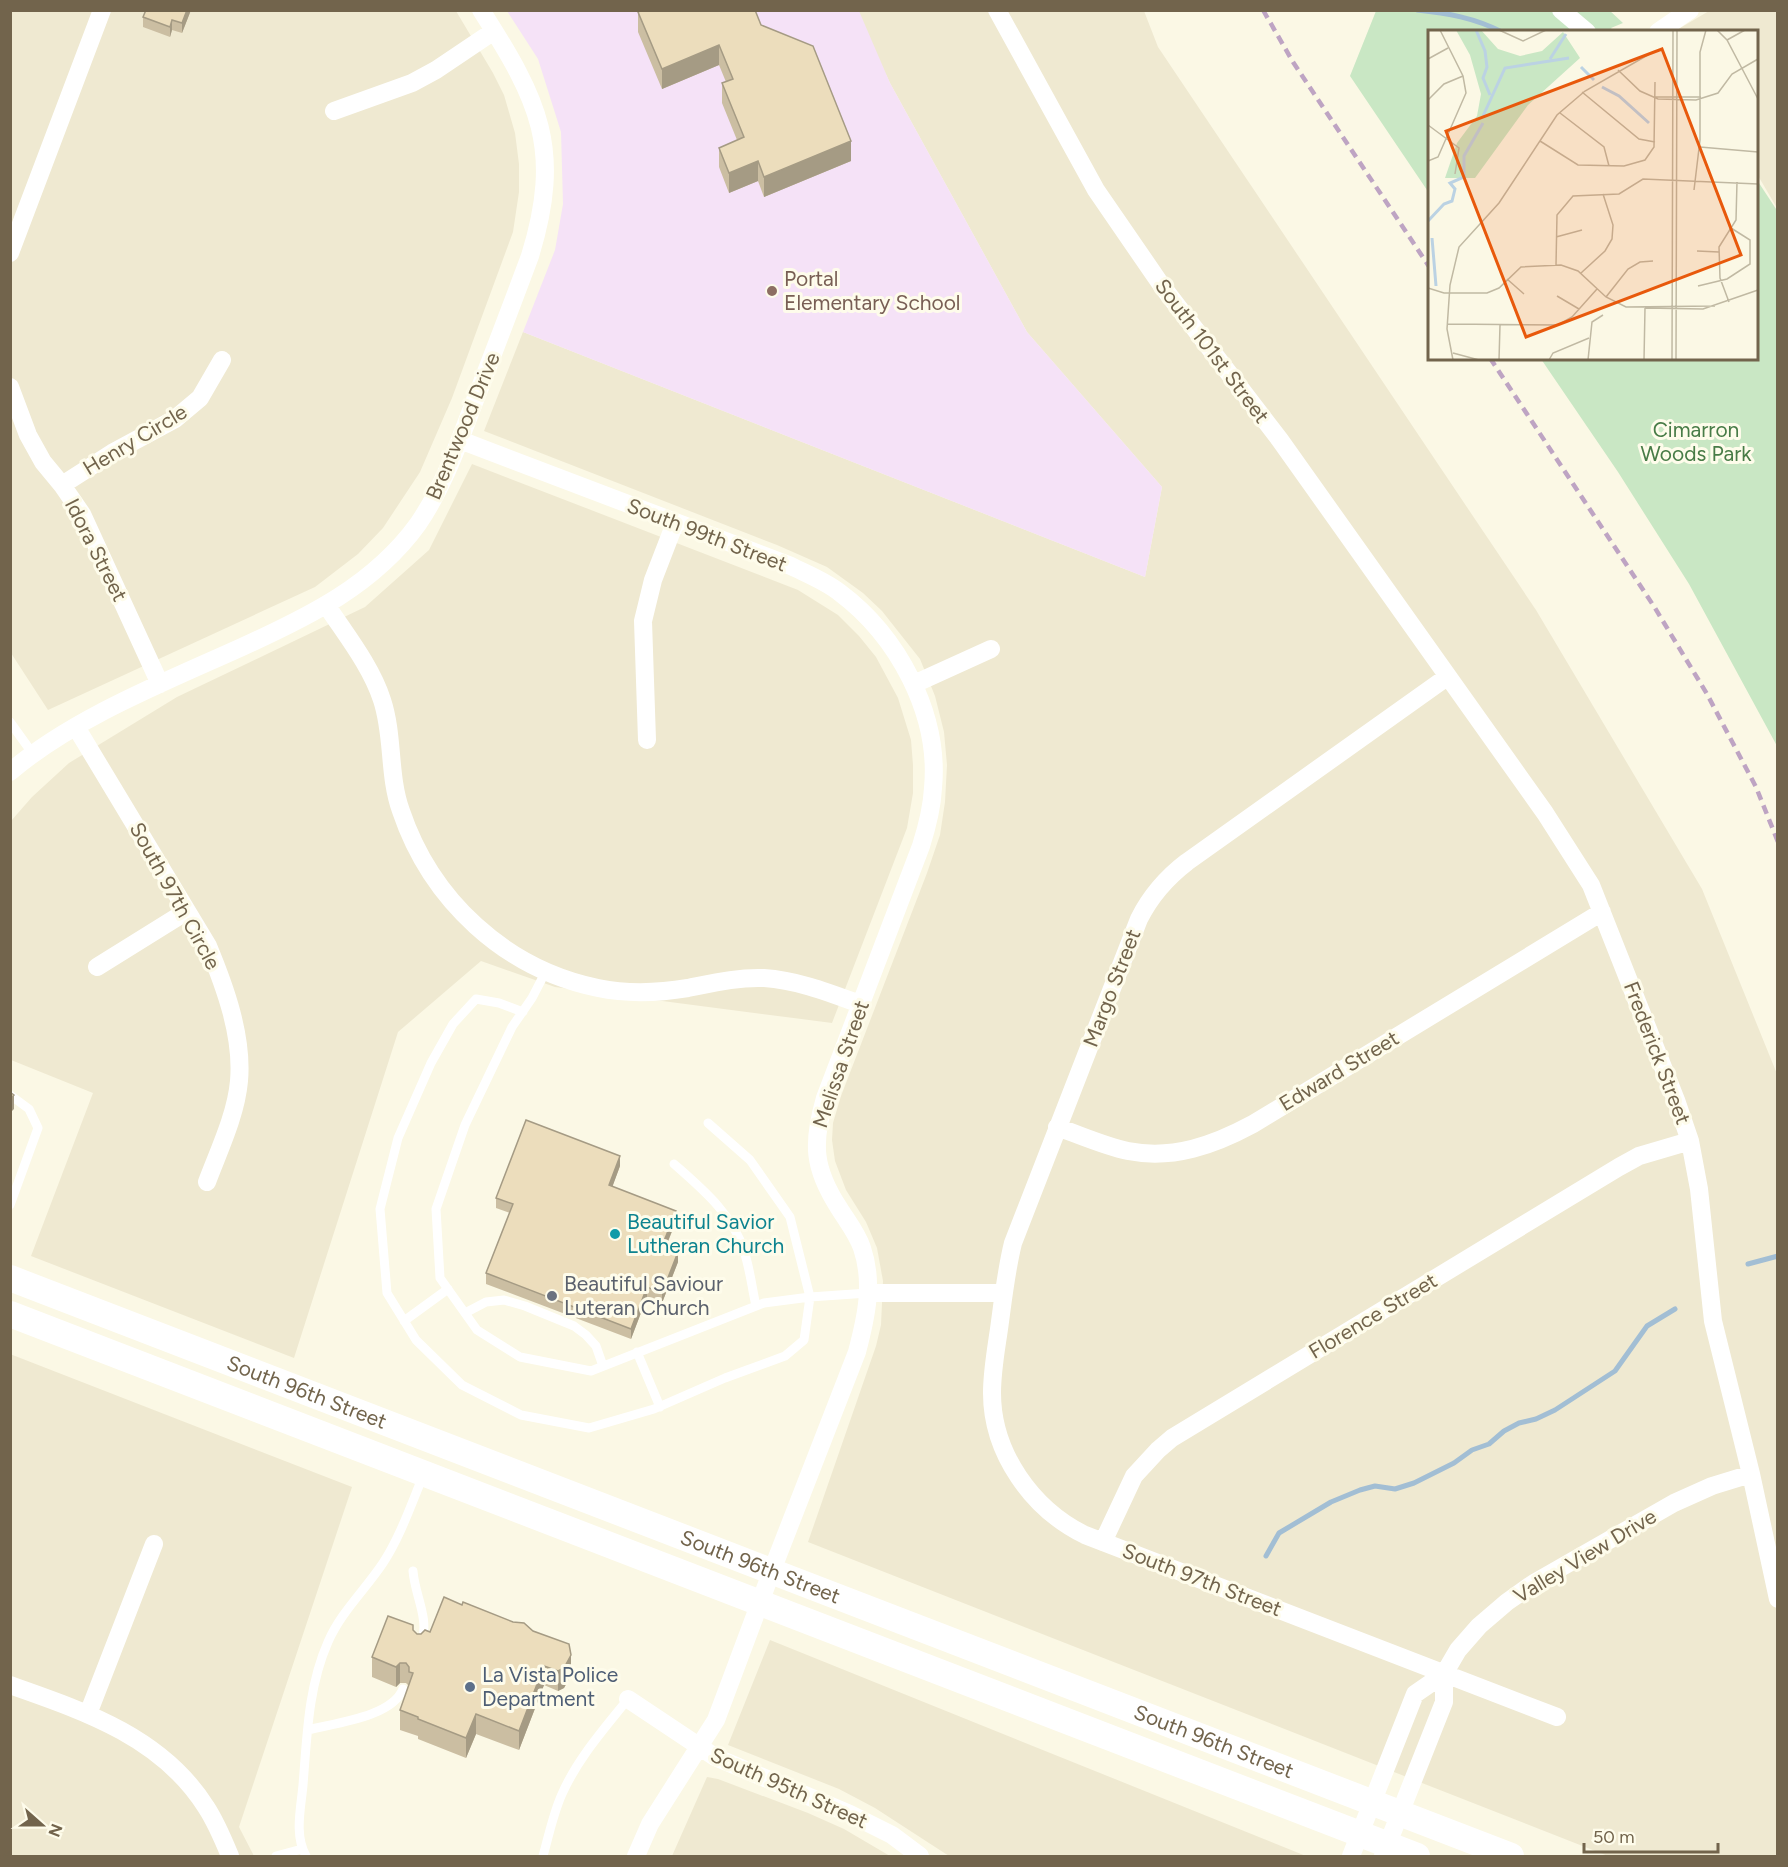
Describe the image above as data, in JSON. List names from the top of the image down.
{
  "streets": {
    "main road": ["South 96th Street"],
    "street": [
      "South 101st Street",
      "Brentwood Drive",
      "Henry Circle",
      "South 99th Street",
      "Idora Street",
      "South 97th Circle",
      "Margo Street",
      "Frederick Street",
      "Melissa Street",
      "Edward Street",
      "Florence Street",
      "Valley View Drive",
      "South 97th Street",
      "South 95th Street"
    ]
  },
  "crossings": [
    ["South 101st Street", "Margo Street"],
    ["South 101st Street", "Frederick Street"],
    ["Brentwood Drive", "South 99th Street"],
    ["Brentwood Drive", "Idora Street"],
    ["Brentwood Drive", "South 97th Circle"],
    ["Henry Circle", "Idora Street"],
    ["South 99th Street", "Melissa Street"],
    ["Margo Street", "Frederick Street"],
    ["Margo Street", "Edward Street"],
    ["Margo Street", "South 97th Street"],
    ["Frederick Street", "Edward Street"],
    ["Frederick Street", "Florence Street"],
    ["Frederick Street", "Valley View Drive"],
    ["Melissa Street", "South 96th Street"],
    ["Melissa Street", "South 95th Street"],
    ["Florence Street", "South 97th Street"],
    ["South 96th Street", "Valley View Drive"],
    ["Valley View Drive", "South 97th Street"]
  ],
  "parks": ["Cimarron Woods Park"],
  "places": [
    "Portal Elementary School",
    "Beautiful Savior Lutheran Church",
    "Beautiful Saviour Luteran Church",
    "La Vista Police Department"
  ],
  "scale_bar": "50 m",
  "north": "right"
}
